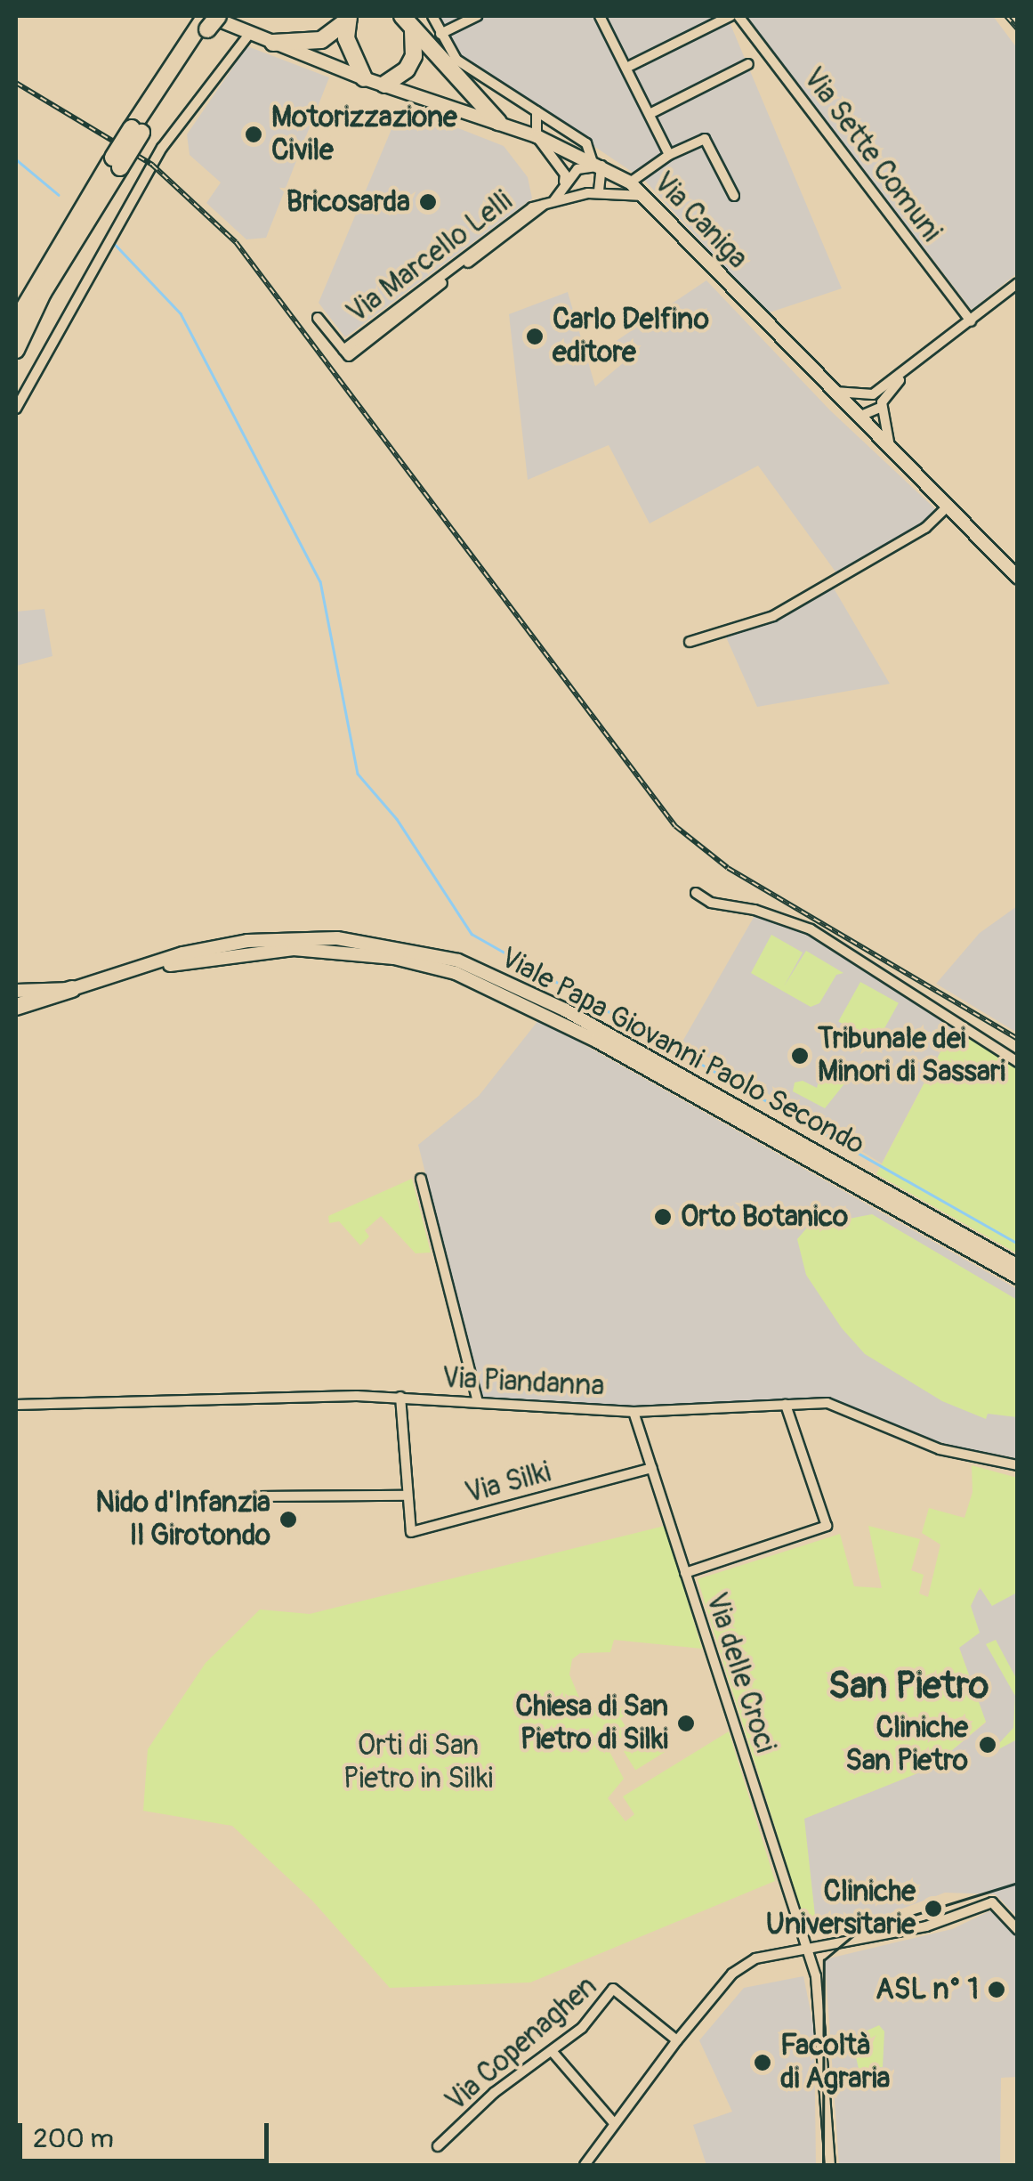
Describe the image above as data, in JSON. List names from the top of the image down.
{
  "streets": {
    "main road": ["Via Caniga", "Viale Papa Giovanni Paolo Secondo"],
    "street": [
      "Via Sette Comuni",
      "Via Marcello Lelli",
      "Via Piandanna",
      "Via Silki",
      "Via delle Croci",
      "Via Copenaghen"
    ]
  },
  "crossings": [
    ["Via Caniga", "Via Marcello Lelli"],
    ["Via Piandanna", "Via Silki"],
    ["Via Piandanna", "Via delle Croci"],
    ["Via Silki", "Via delle Croci"]
  ],
  "districts": ["San Pietro"],
  "parks": ["Orti di San Pietro in Silki"],
  "places": [
    "Motorizzazione Civile",
    "Bricosarda",
    "Carlo Delfino editore",
    "Tribunale dei Minori di Sassari",
    "Orto Botanico",
    "Nido d'Infanzia Il Girotondo",
    "Chiesa di San Pietro di Silki",
    "Cliniche San Pietro",
    "Cliniche Universitarie",
    "ASL n° 1",
    "Facoltà di Agraria"
  ],
  "scale_bar": "200 m"
}
